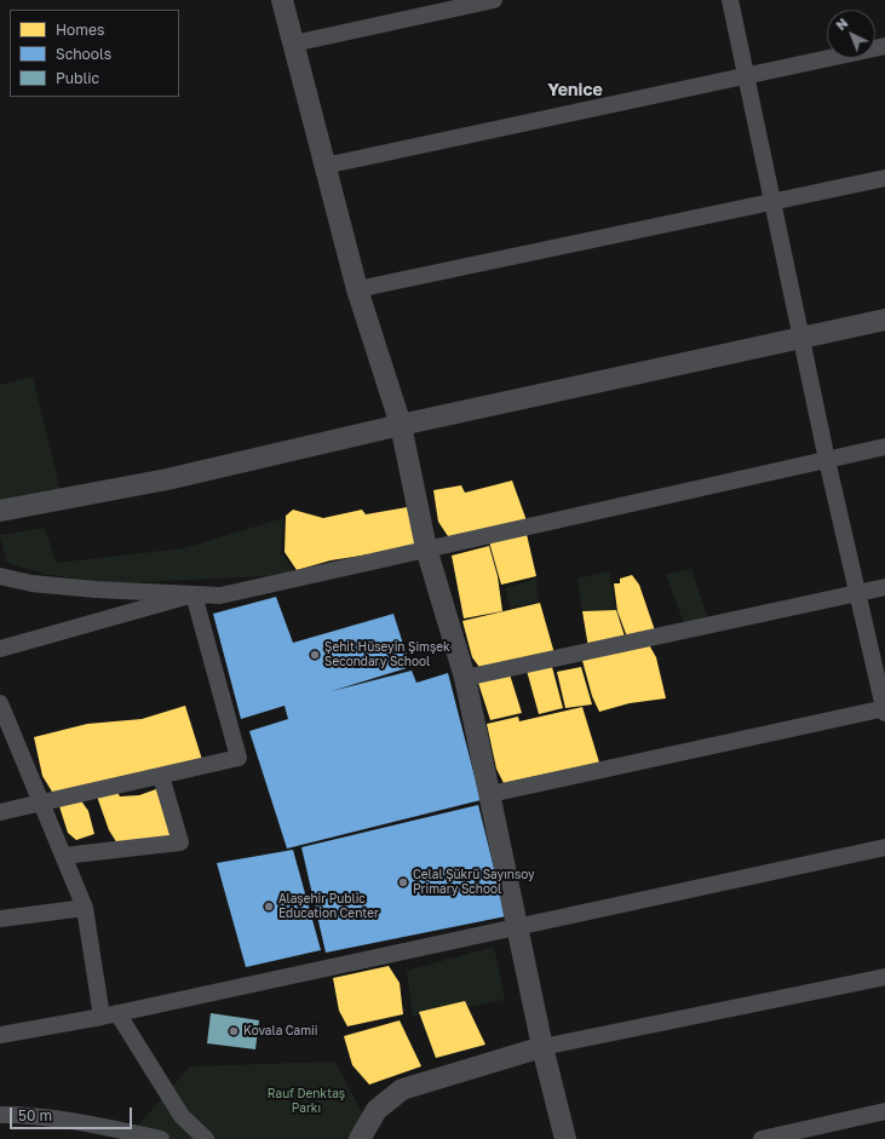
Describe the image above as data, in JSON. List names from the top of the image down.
{
  "districts": ["Yenice"],
  "parks": ["Rauf Denktaş Parkı"],
  "places": [
    "Şehit Hüseyin Şimşek Secondary School",
    "Celal Şükrü Sayınsoy Primary School",
    "Alaşehir Public Education Center",
    "Kovala Camii"
  ],
  "legend": ["Homes", "Schools", "Public"],
  "scale_bar": "50 m",
  "north": "top left"
}
